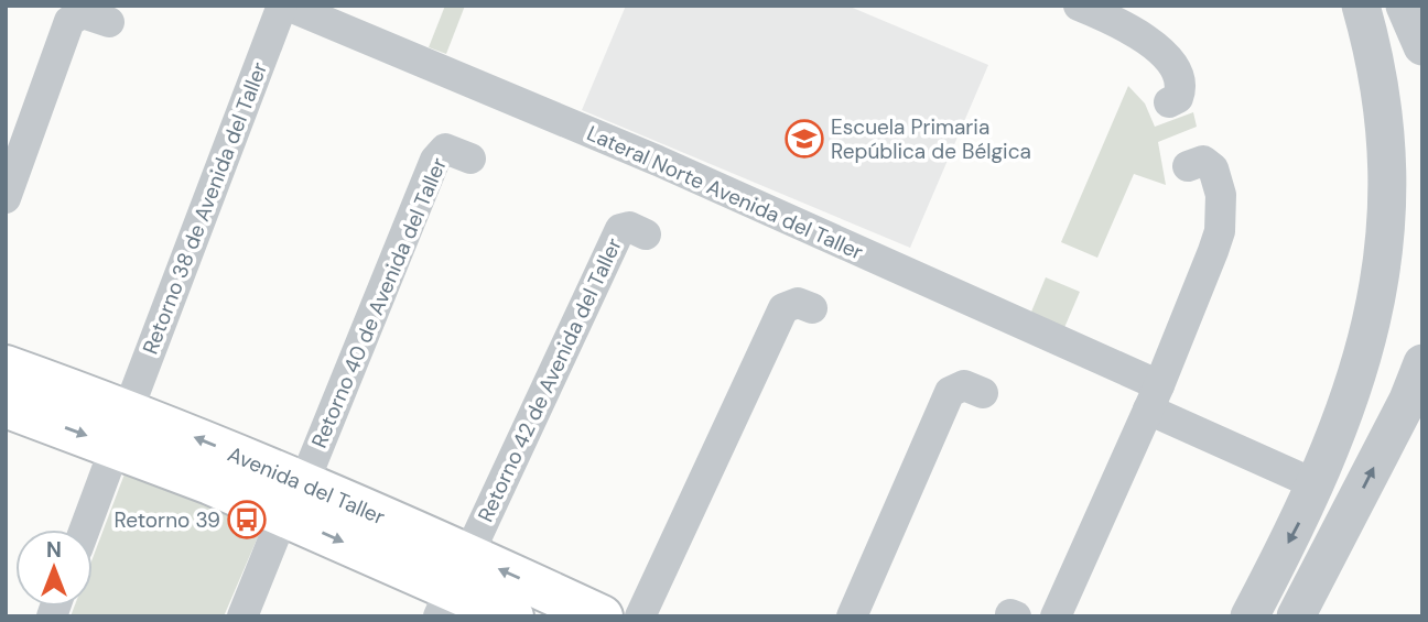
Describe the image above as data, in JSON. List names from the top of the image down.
{
  "streets": {
    "main road": ["Avenida del Taller"],
    "street": [
      "Lateral Norte Avenida del Taller",
      "Retorno 38 de Avenida del Taller",
      "Retorno 40 de Avenida del Taller",
      "Retorno 42 de Avenida del Taller"
    ]
  },
  "crossings": [
    ["Lateral Norte Avenida del Taller", "Retorno 38 de Avenida del Taller"],
    ["Retorno 38 de Avenida del Taller", "Avenida del Taller"],
    ["Retorno 40 de Avenida del Taller", "Avenida del Taller"],
    ["Retorno 42 de Avenida del Taller", "Avenida del Taller"]
  ],
  "places": {
    "school or university": ["Escuela Primaria República de Bélgica"],
    "bus stop": ["Retorno 39"]
  },
  "north": "top"
}
